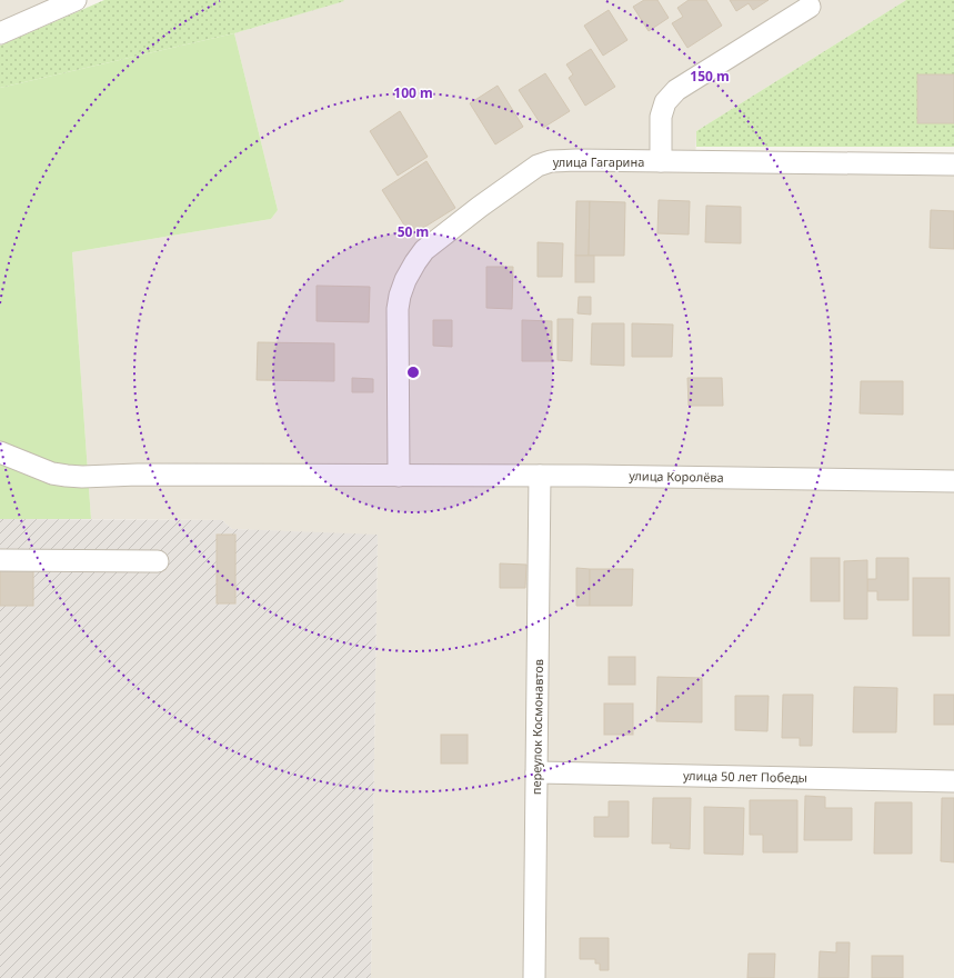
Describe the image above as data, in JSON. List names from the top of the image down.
{
  "streets": {
    "street": [
      "улица Гагарина",
      "улица Королёва",
      "переулок Космонавтов",
      "улица 50 лет Победы"
    ]
  },
  "crossings": [
    ["улица Гагарина", "улица Королёва"],
    ["улица Королёва", "переулок Космонавтов"],
    ["переулок Космонавтов", "улица 50 лет Победы"]
  ],
  "rings": ["150 m", "100 m", "50 m"]
}
